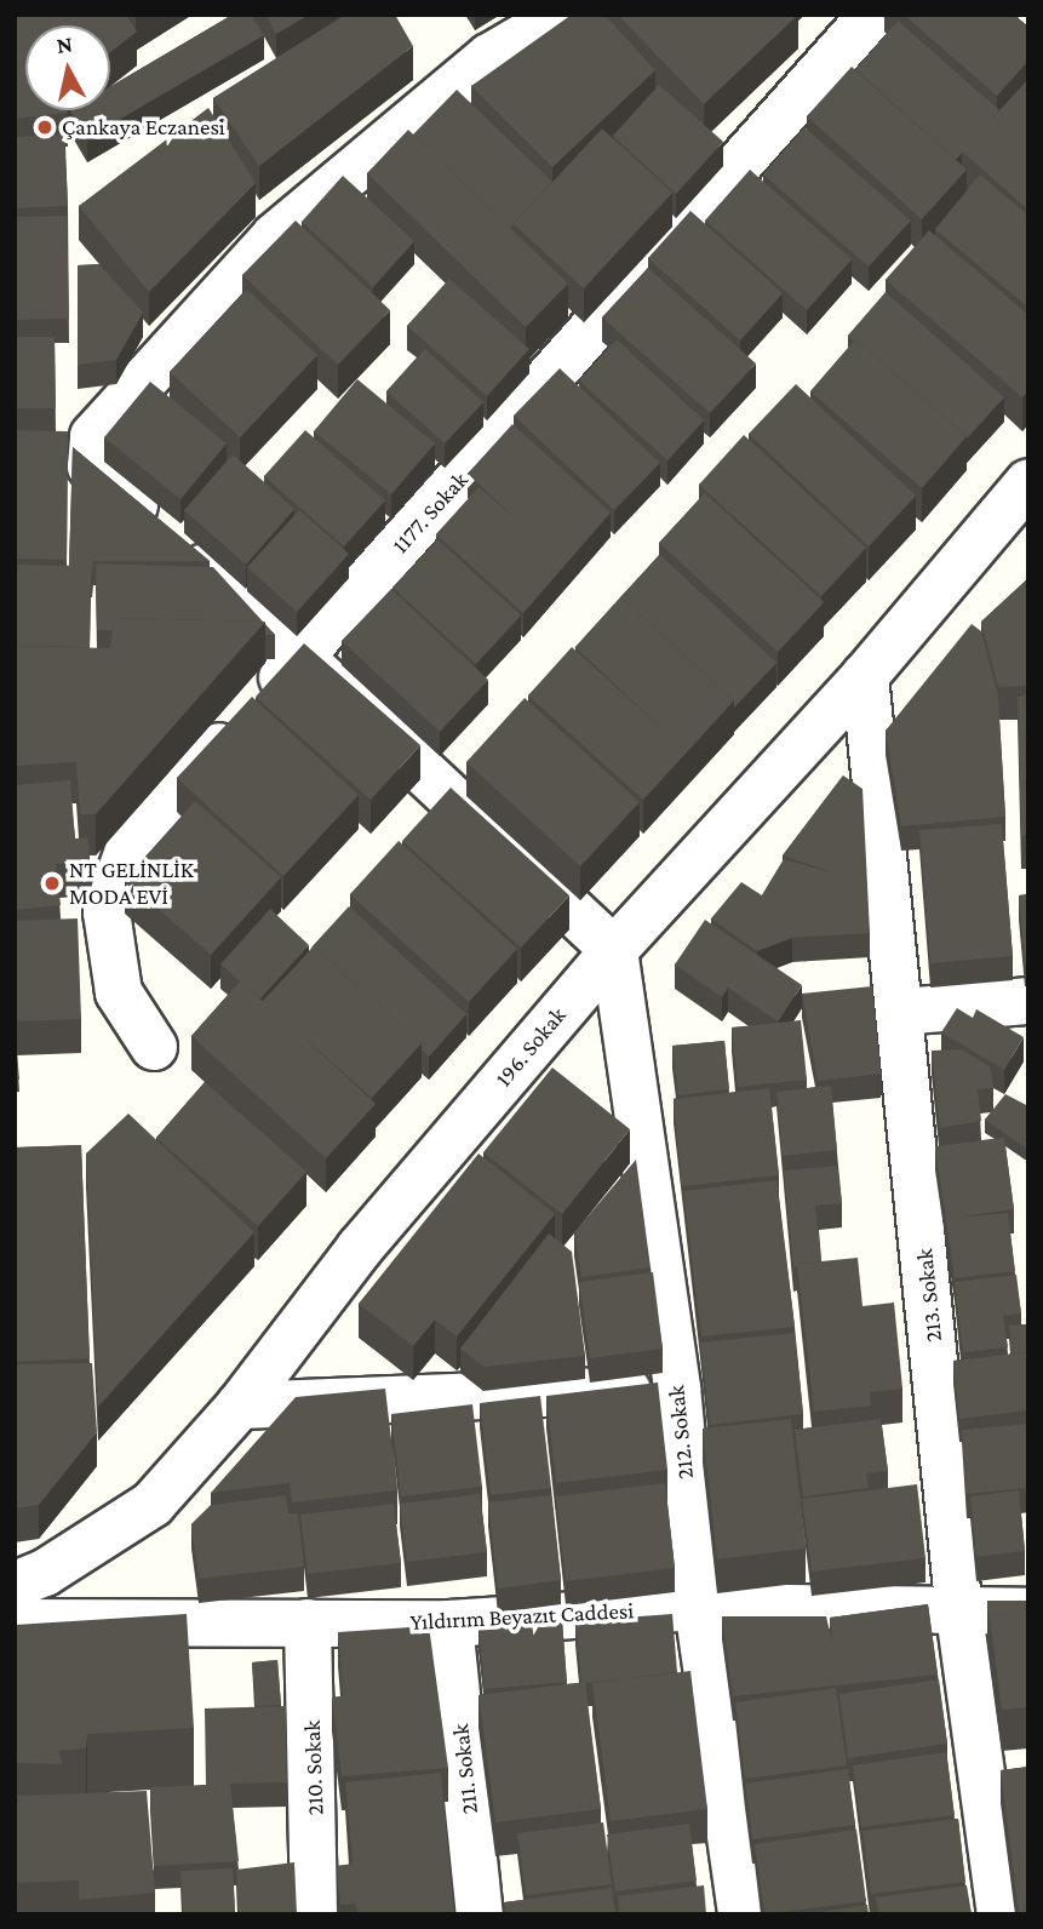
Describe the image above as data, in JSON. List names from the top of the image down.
{
  "streets": {
    "street": [
      "1177. Sokak",
      "196. Sokak",
      "213. Sokak",
      "212. Sokak",
      "Yıldırım Beyazıt Caddesi",
      "210. Sokak",
      "211. Sokak"
    ]
  },
  "crossings": [
    ["196. Sokak", "213. Sokak"],
    ["196. Sokak", "212. Sokak"],
    ["213. Sokak", "Yıldırım Beyazıt Caddesi"],
    ["212. Sokak", "Yıldırım Beyazıt Caddesi"],
    ["Yıldırım Beyazıt Caddesi", "210. Sokak"],
    ["Yıldırım Beyazıt Caddesi", "211. Sokak"]
  ],
  "places": ["Çankaya Eczanesi", "NT GELİNLİK MODA EVİ"],
  "north": "top"
}
